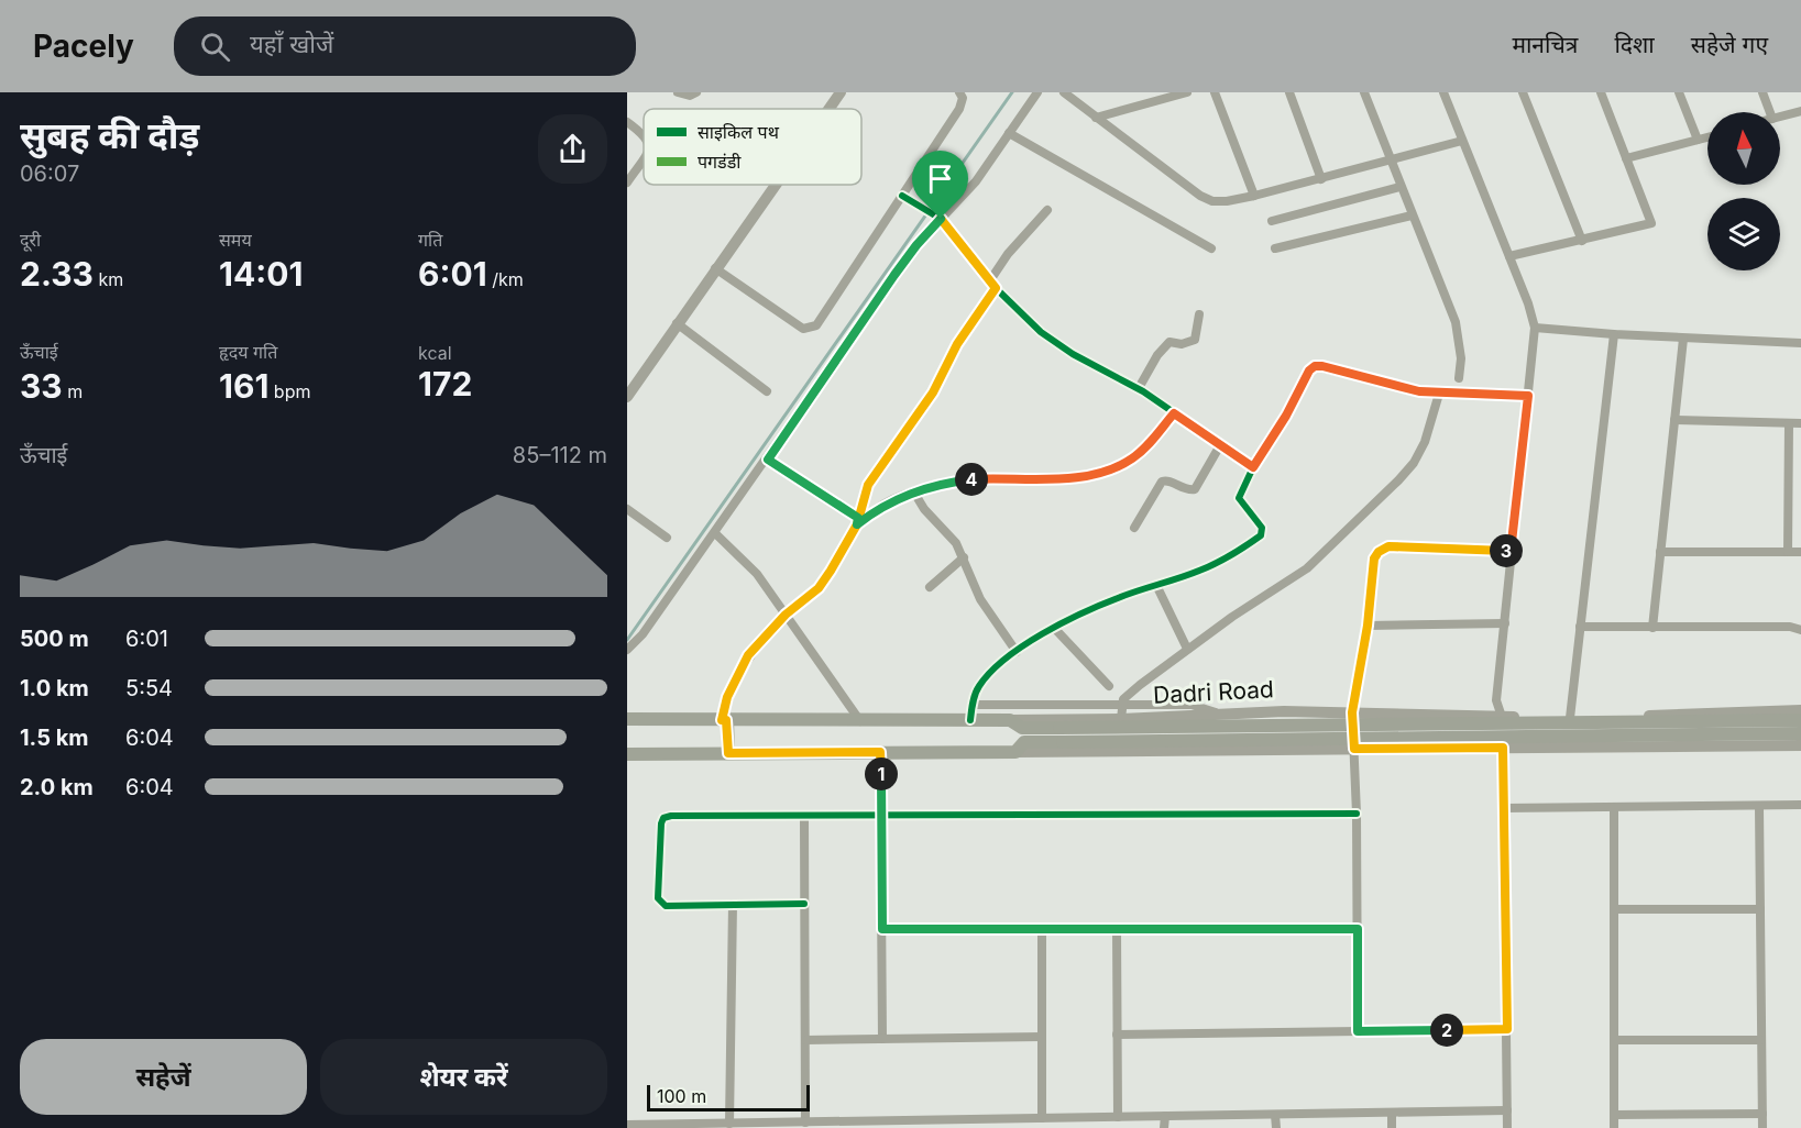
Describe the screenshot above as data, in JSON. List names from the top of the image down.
{
  "streets": {
    "main road": ["Dadri Road"]
  },
  "legend": ["साइकिल पथ", "पगडंडी"],
  "scale_bar": "100 m",
  "north": "top",
  "page": {
    "header": "Pacely",
    "search": "यहाँ खोजें",
    "nav": ["मानचित्र", "दिशा", "सहेजे गए"],
    "heading": ["सुबह की दौड़", "06:07"],
    "stats": [
      ["दूरी", "2.33 km"],
      ["समय", "14:01"],
      ["गति", "6:01 /km"],
      ["ऊँचाई", "33 m"],
      ["हृदय गति", "161 bpm"],
      ["kcal", "172"]
    ],
    "chart": ["ऊँचाई", "85–112 m"],
    "pins": [
      "4",
      "3",
      "1",
      "2"
    ],
    "list": [
      {
        "name": "500 m",
        "note": "6:01"
      },
      {
        "name": "1.0 km",
        "note": "5:54"
      },
      {
        "name": "1.5 km",
        "note": "6:04"
      },
      {
        "name": "2.0 km",
        "note": "6:04"
      }
    ],
    "buttons": ["सहेजें", "शेयर करें"],
    "scale": "100 m"
  }
}
